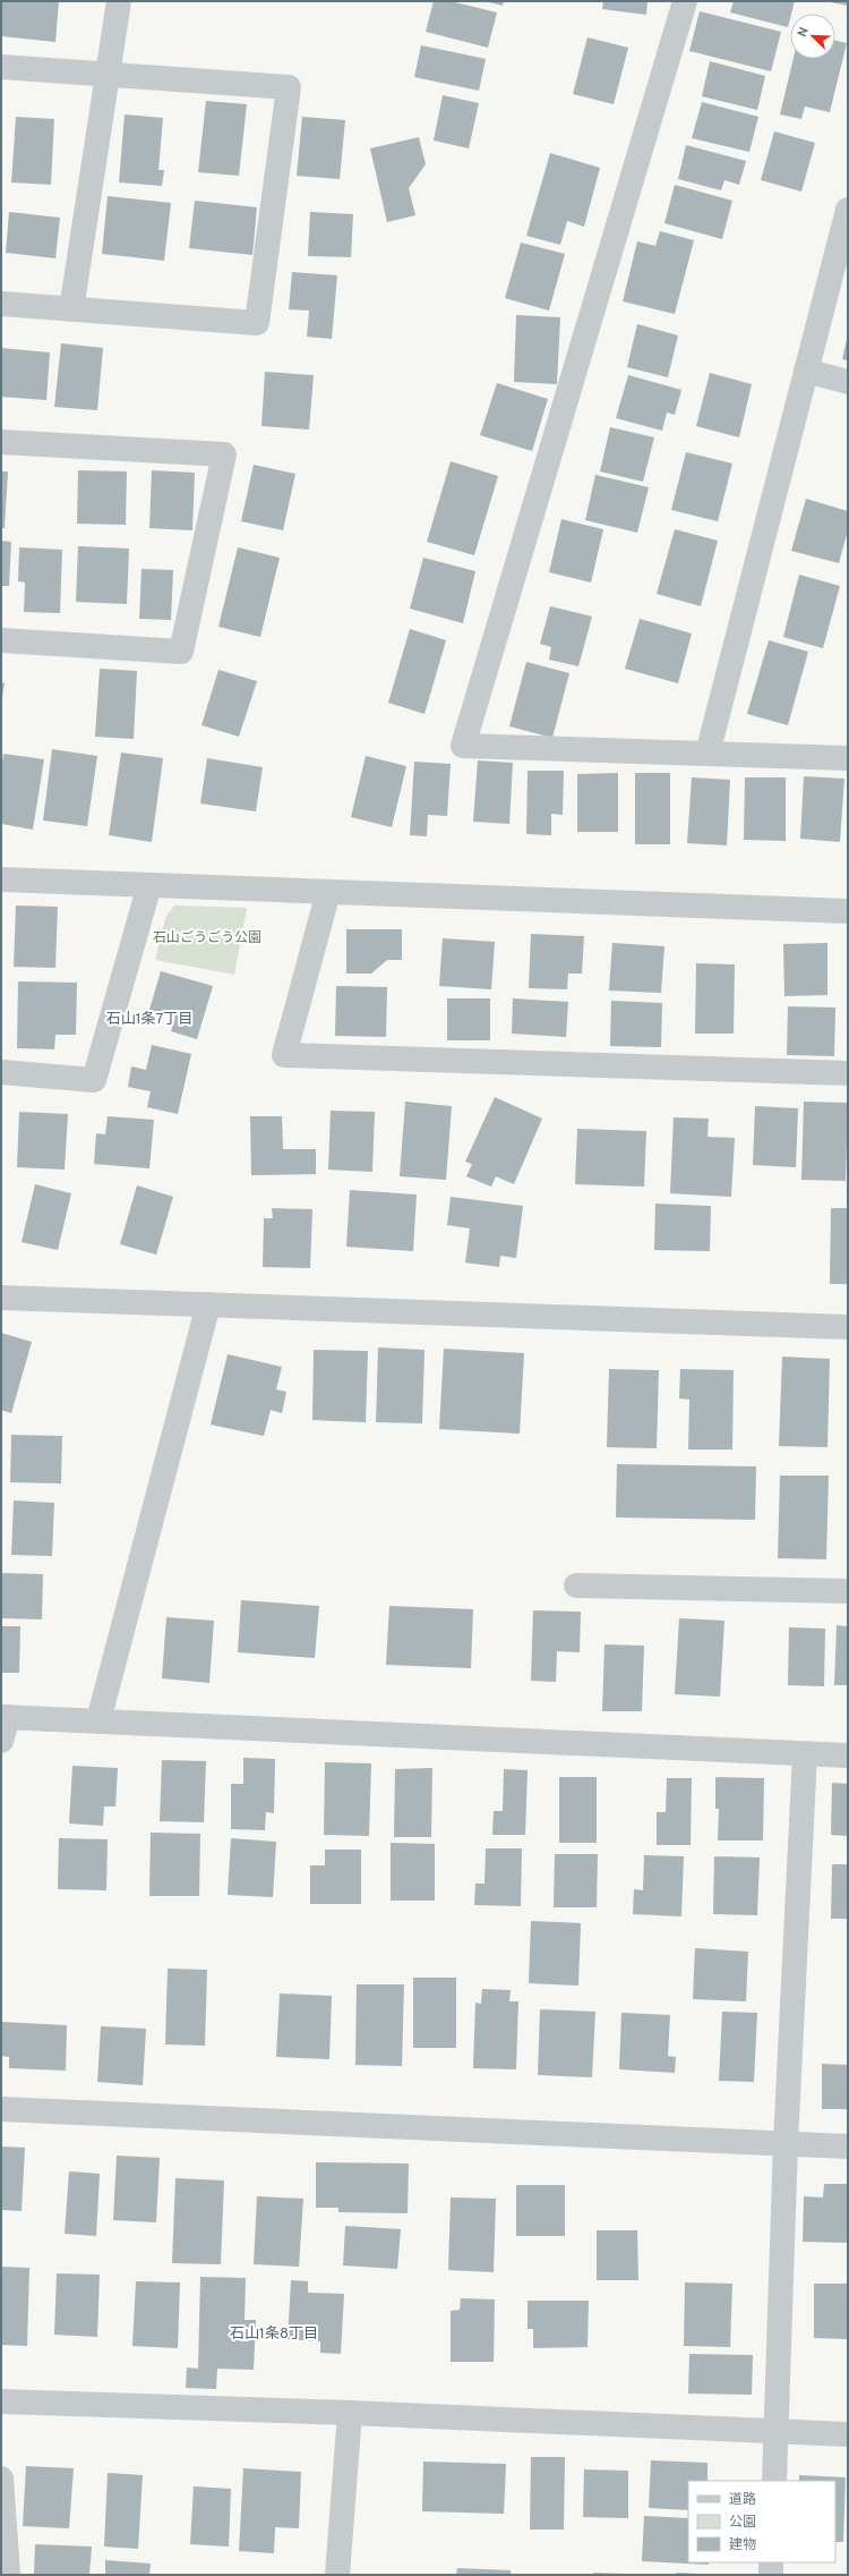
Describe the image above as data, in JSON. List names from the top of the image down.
{
  "districts": ["石山1条7丁目", "石山1条8丁目"],
  "parks": ["石山ごうごう公園"],
  "legend": ["道路", "公園", "建物"],
  "north": "top left"
}
